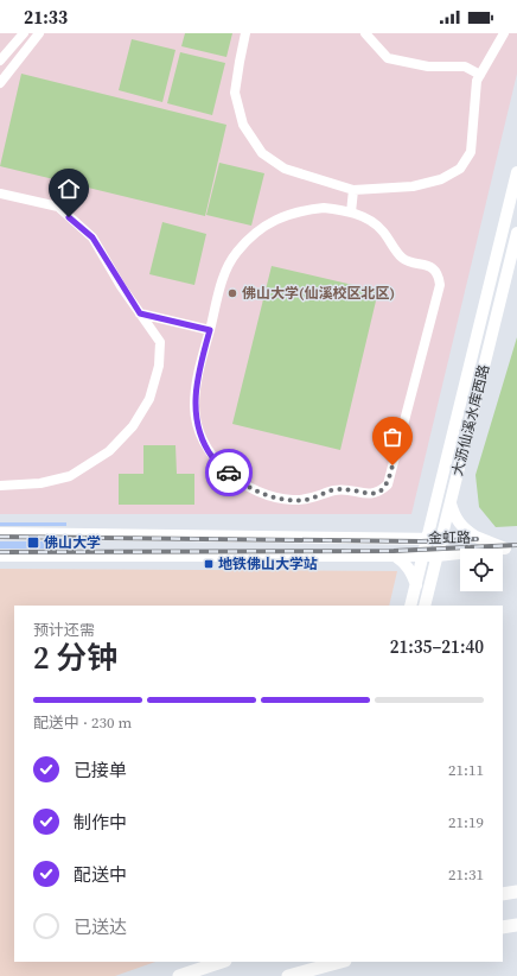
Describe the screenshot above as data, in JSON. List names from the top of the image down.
{
  "streets": {
    "street": ["大沥仙溪水库西路", "金虹路"]
  },
  "crossings": [
    ["大沥仙溪水库西路", "金虹路"]
  ],
  "places": {
    "other": ["佛山大学(仙溪校区北区)"],
    "transit": ["佛山大学", "地铁佛山大学站"]
  },
  "page": {
    "status": "21:33",
    "heading": ["2 分钟", "预计还需", "21:35–21:40"],
    "bar": "配送中 · 230 m",
    "list": [
      ["已接单", "21:11"],
      ["制作中", "21:19"],
      ["配送中", "21:31"],
      "已送达"
    ]
  }
}
